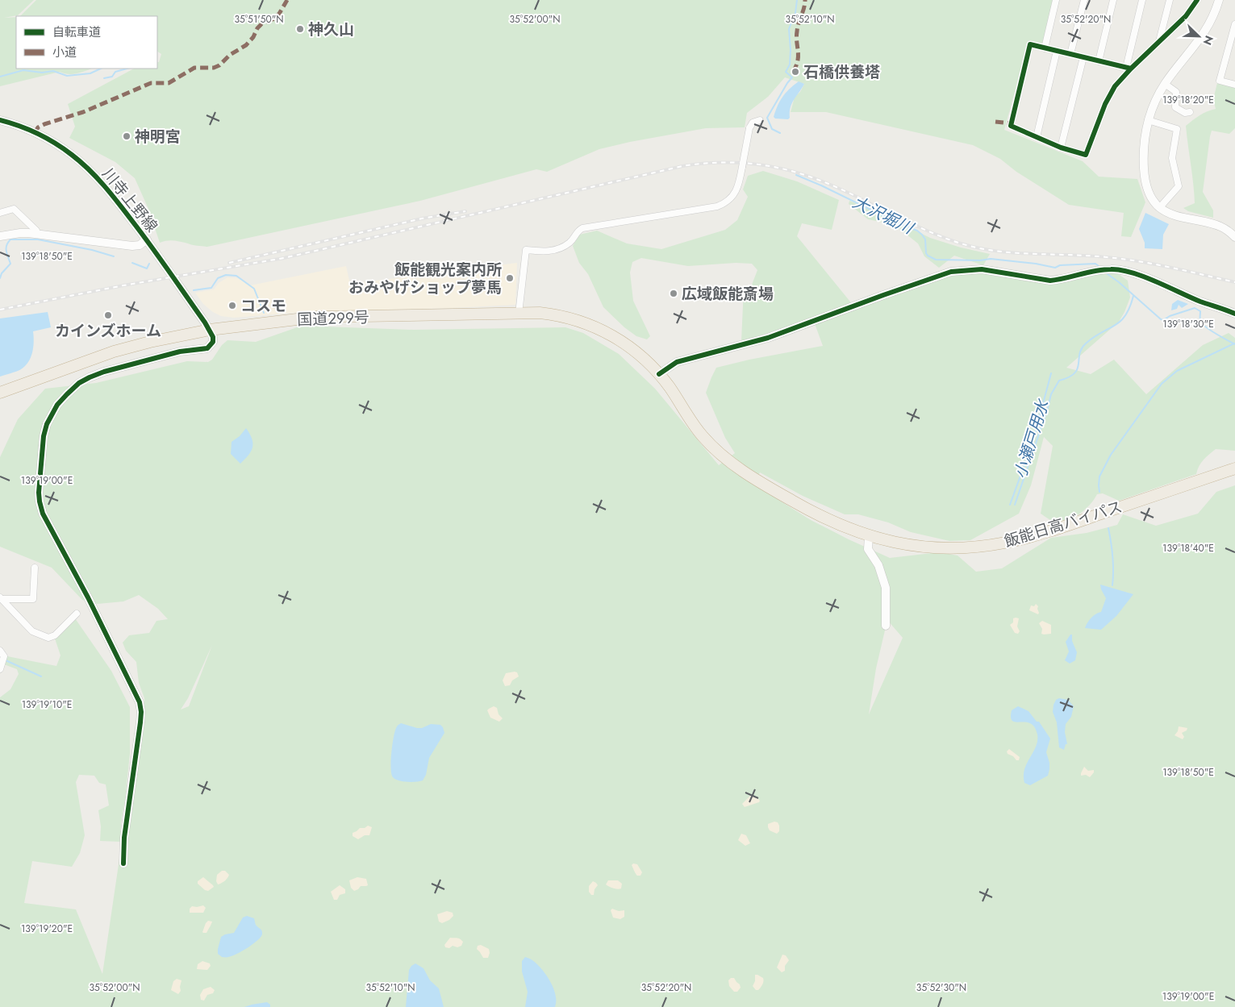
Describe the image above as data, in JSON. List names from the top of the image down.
{
  "streets": {
    "highway": ["国道299号", "飯能日高バイパス"],
    "street": ["川寺上野線"]
  },
  "crossings": [
    ["川寺上野線", "国道299号"],
    ["国道299号", "飯能日高バイパス"]
  ],
  "water": ["大沢堀川", "小瀬戸用水"],
  "places": [
    "神久山",
    "石橋供養塔",
    "神明宮",
    "飯能観光案内所 おみやげショップ夢馬",
    "広域飯能斎場",
    "コスモ",
    "カインズホーム"
  ],
  "legend": ["自転車道", "小道"],
  "north": "bottom right",
  "coordinates": [
    "35°51'50\"N",
    "35°52'00\"N",
    "35°52'10\"N",
    "35°52'20\"N",
    "139°18'20\"E",
    "139°18'50\"E",
    "139°18'30\"E",
    "139°19'00\"E",
    "139°18'40\"E",
    "139°19'10\"E",
    "139°19'20\"E",
    "35°52'30\"N"
  ]
}
